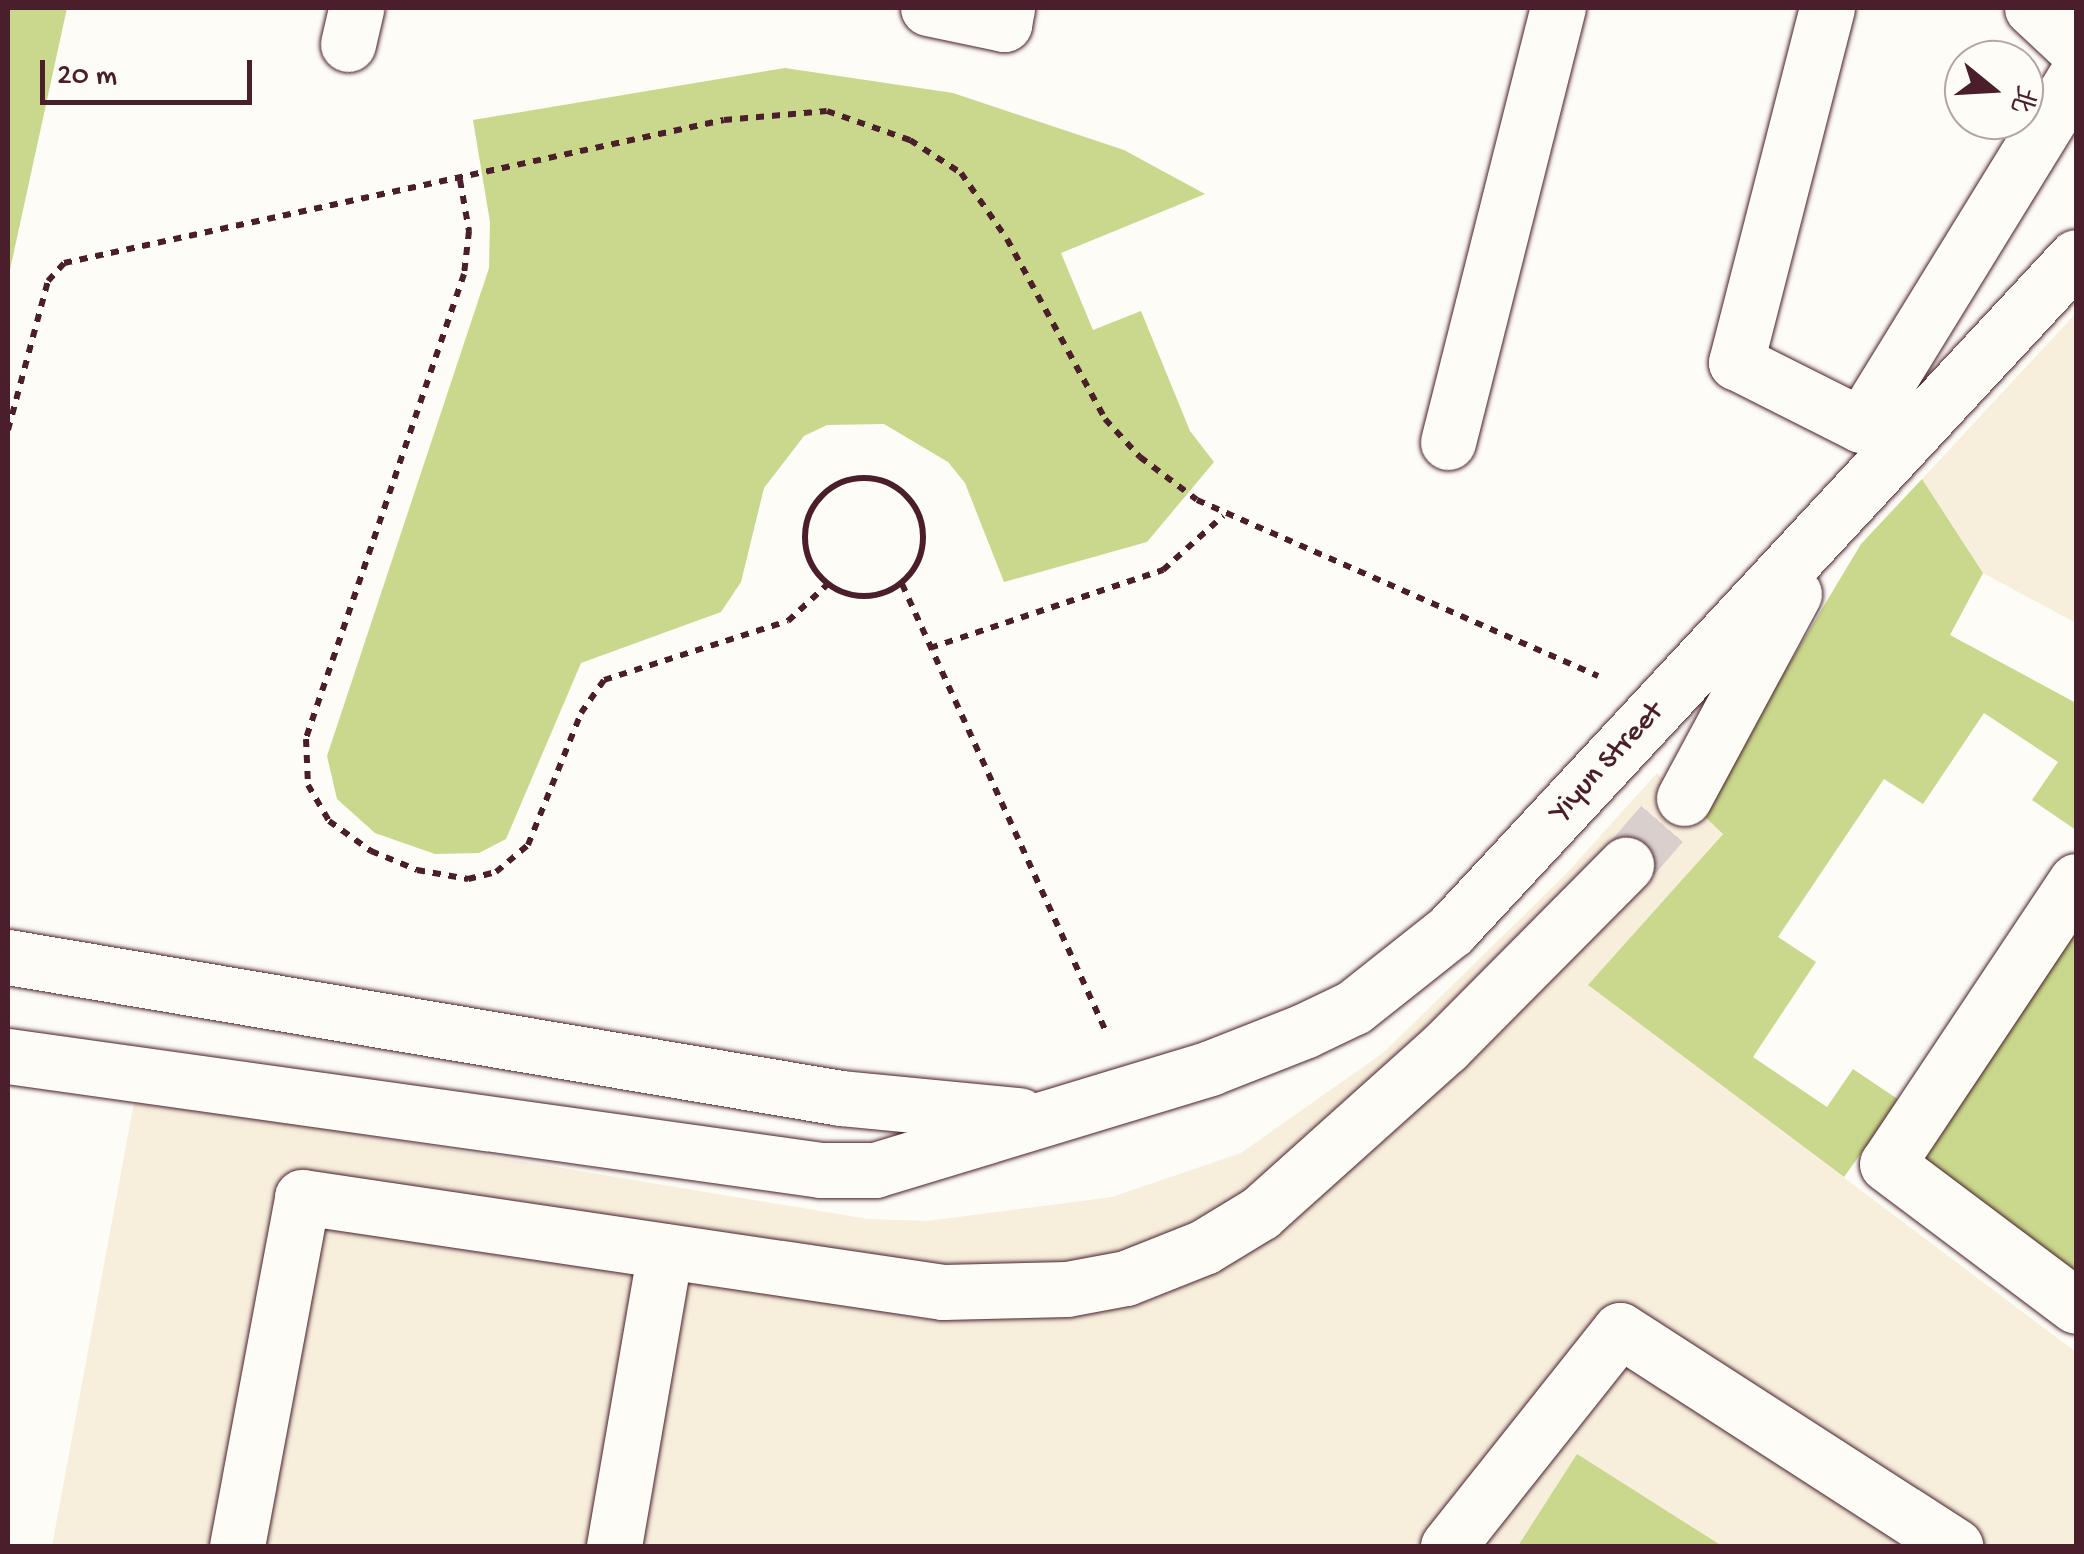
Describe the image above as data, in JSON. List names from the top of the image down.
{
  "streets": {
    "lane": ["Yiyun Street"]
  },
  "scale_bar": "20 m",
  "north": "right"
}
